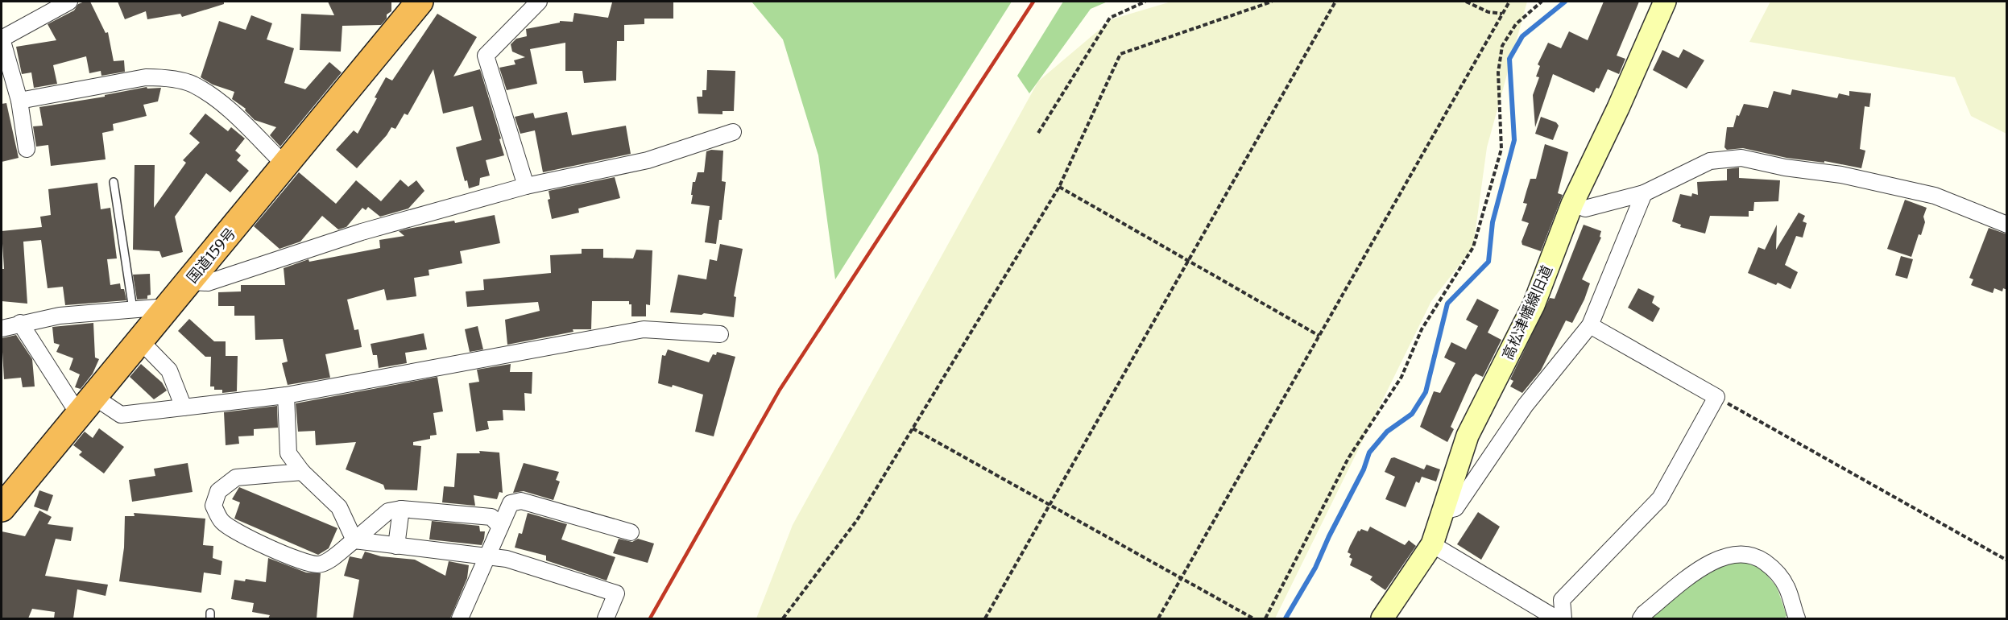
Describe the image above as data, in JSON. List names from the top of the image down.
{
  "streets": {
    "highway": ["国道159号"],
    "street": ["高松津幡線旧道"]
  }
}
